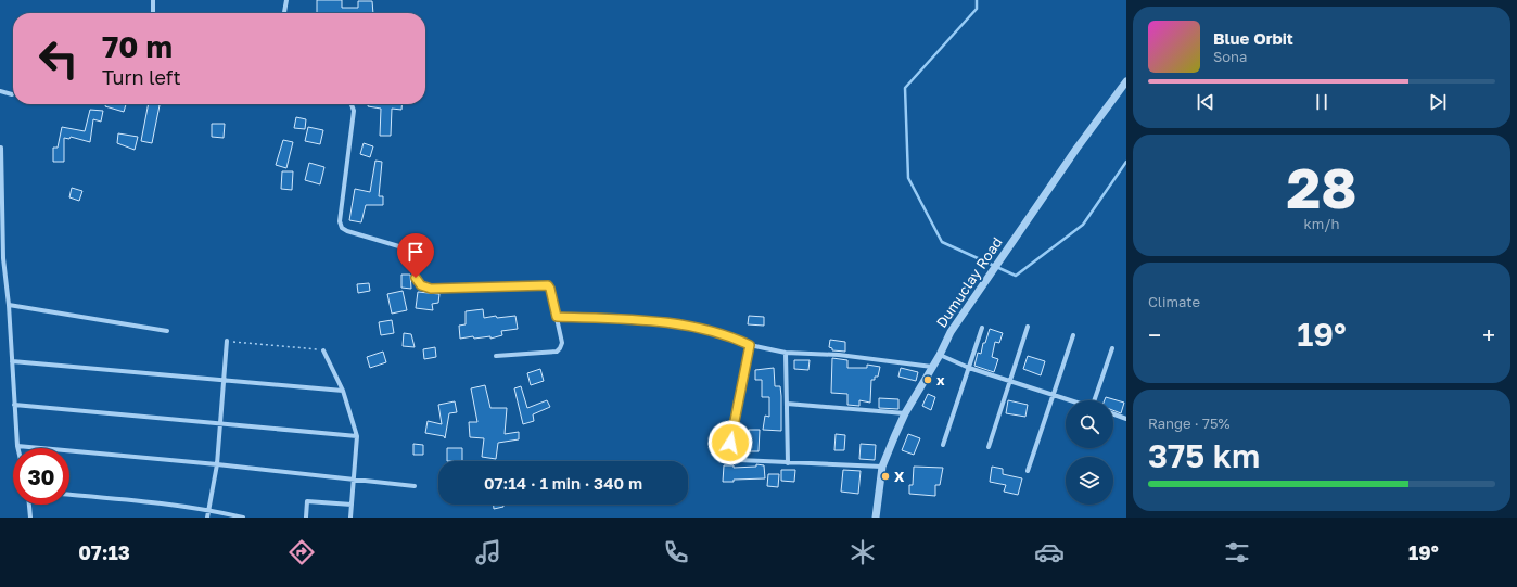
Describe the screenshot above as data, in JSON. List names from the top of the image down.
{
  "streets": {
    "street": ["Dumuclay Road"]
  },
  "places": ["x", "X"],
  "page": {
    "turn": ["70 m", "Turn left"],
    "song": ["Blue Orbit", "Sona"],
    "tile": [
      ["28", "km/h"],
      "Climate",
      ["Range · 75%", "375 km"]
    ],
    "heat": ["−", "19°", "+"],
    "limit": "30",
    "trip": "07:14 · 1 min · 340 m",
    "tabs": ["07:13", "19°"]
  }
}
